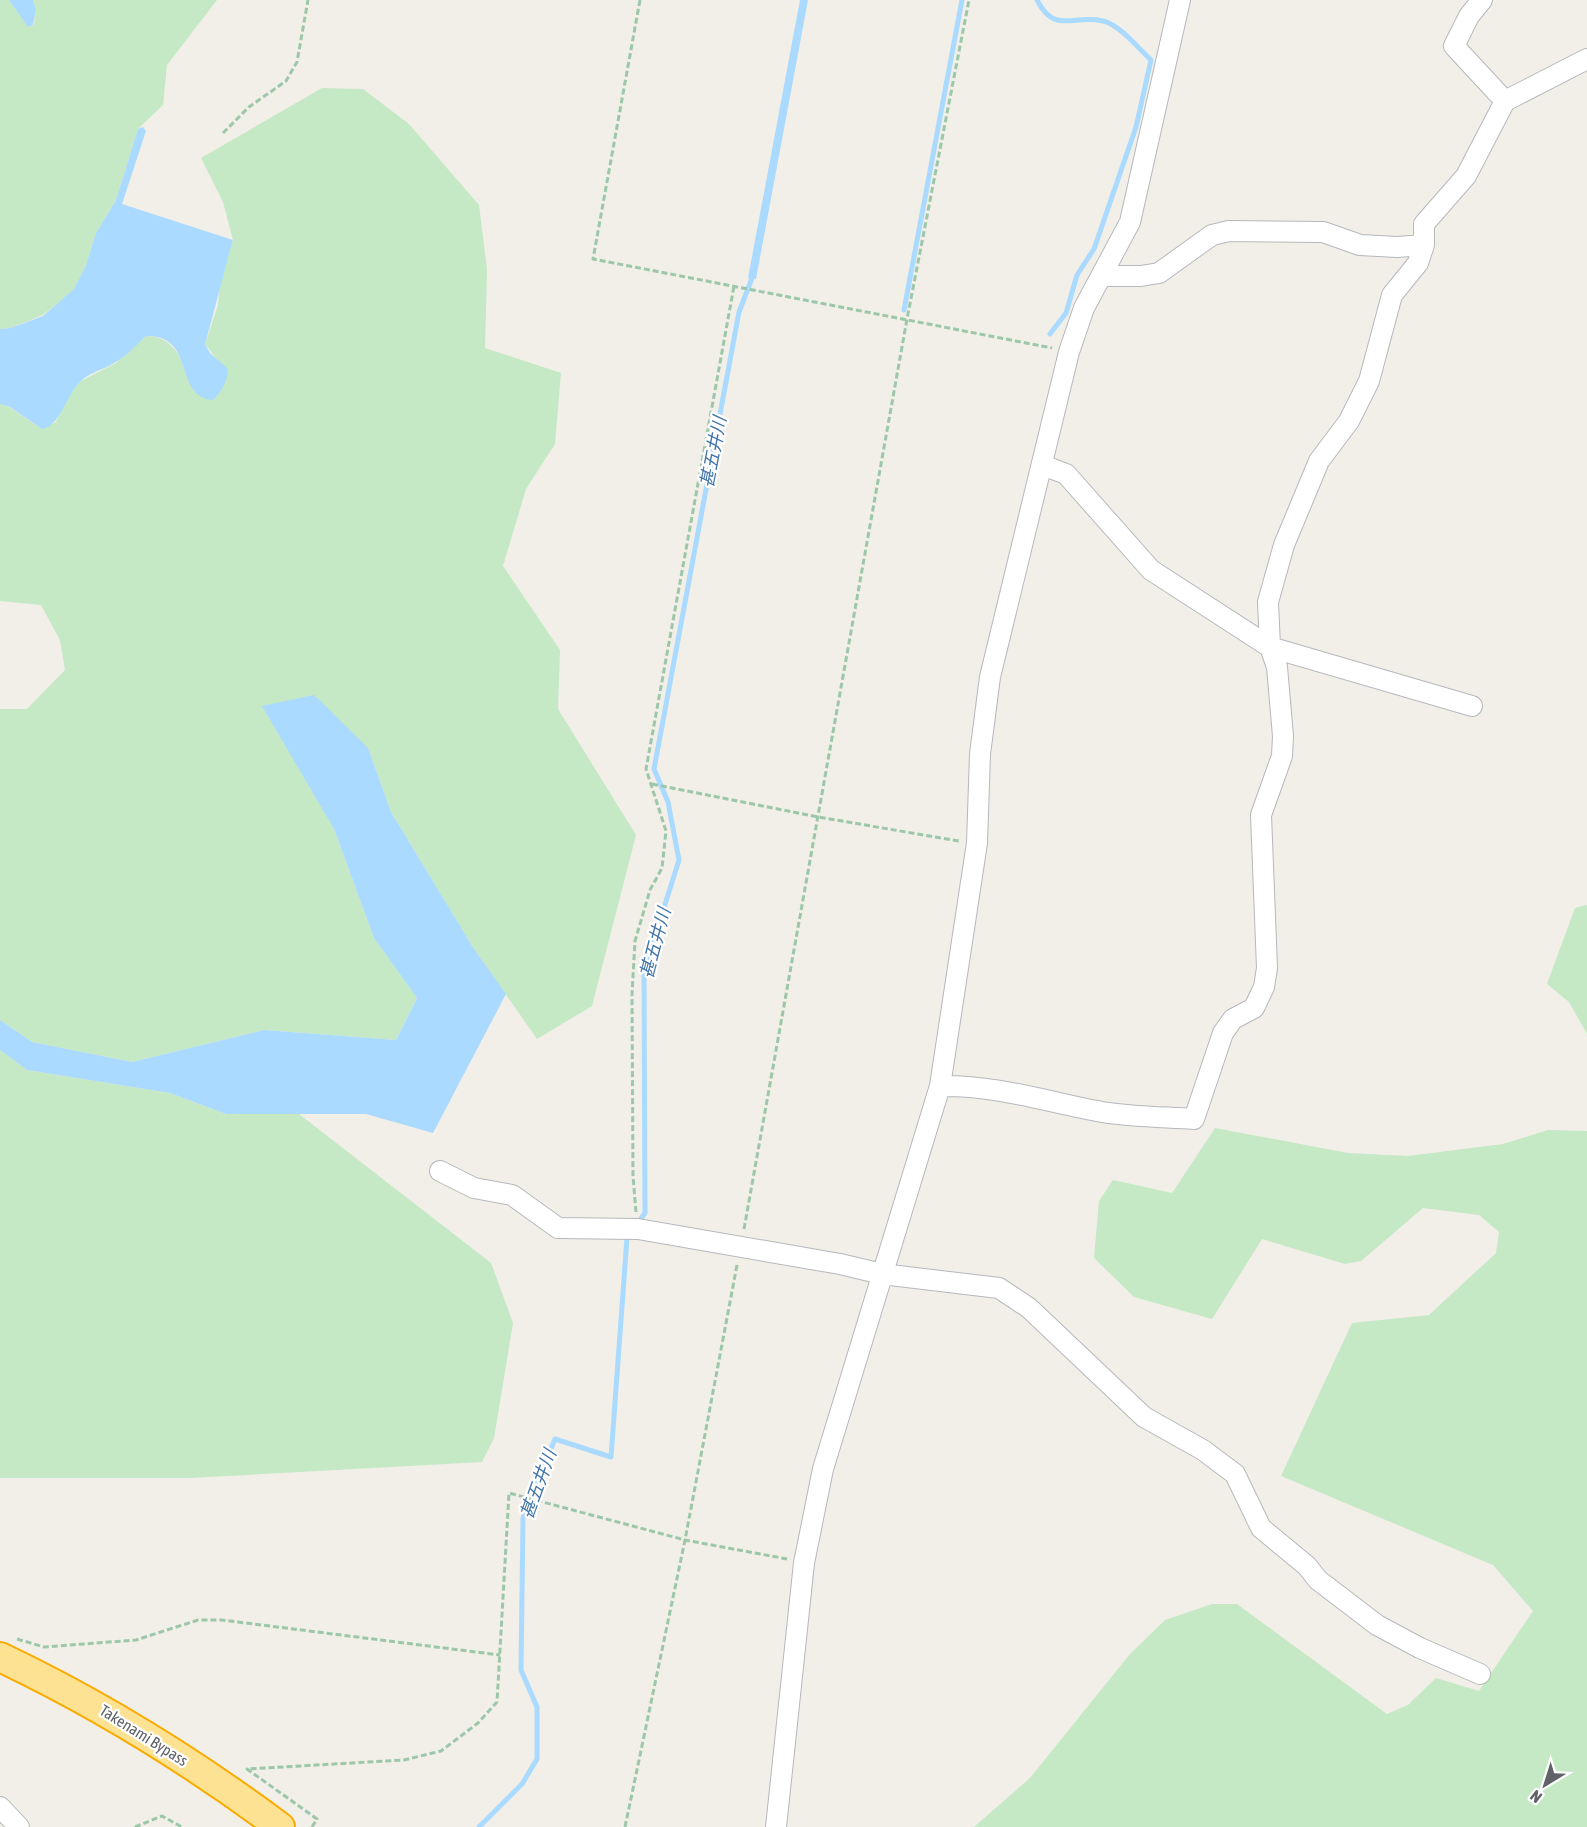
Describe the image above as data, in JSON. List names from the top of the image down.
{
  "streets": {
    "highway": ["Takenami Bypass"]
  },
  "water": ["甚五井川"],
  "north": "bottom left"
}
